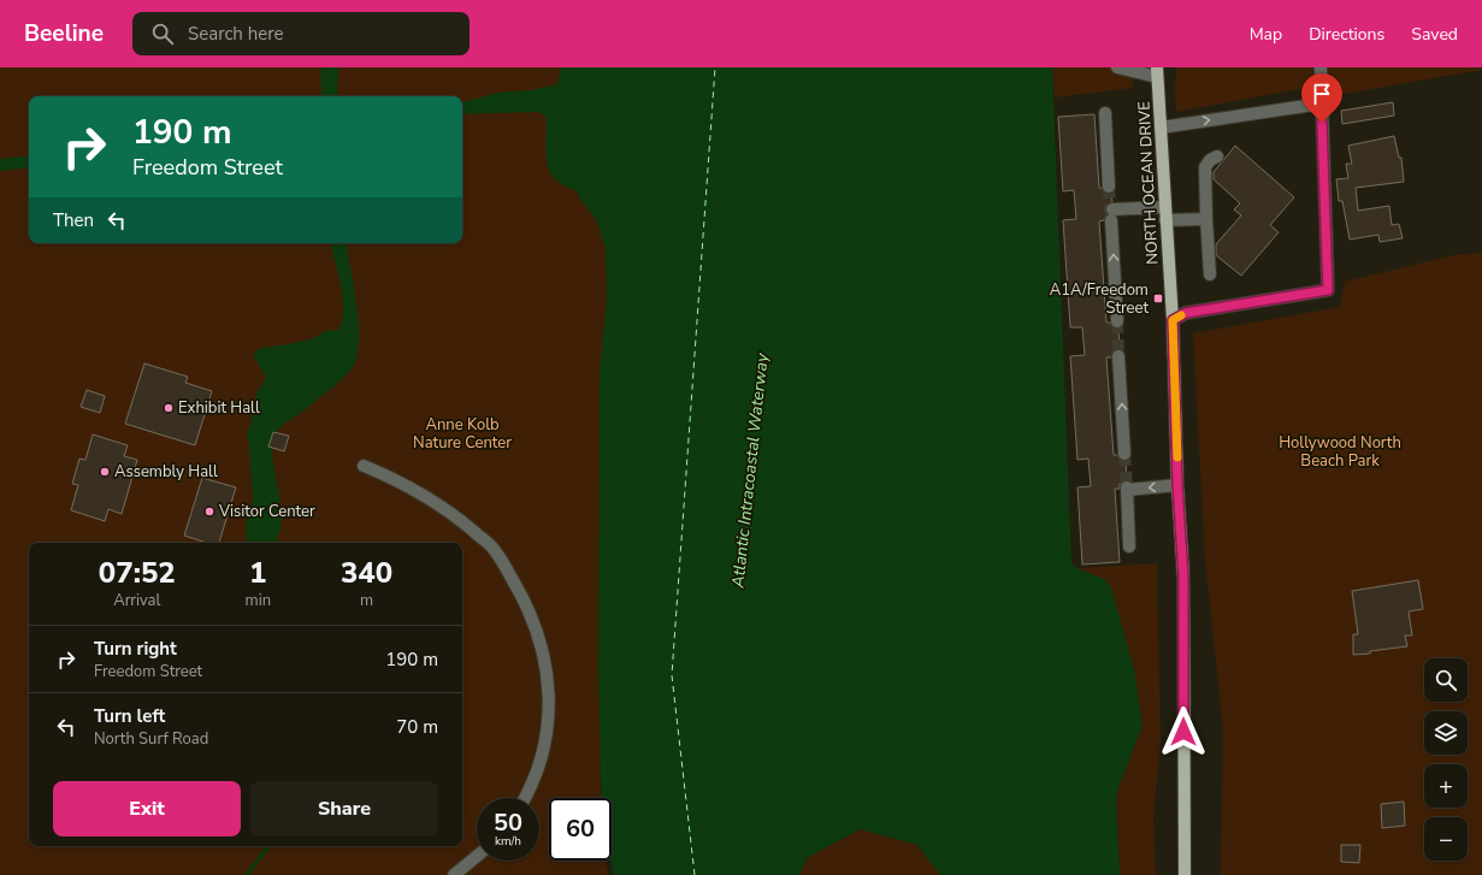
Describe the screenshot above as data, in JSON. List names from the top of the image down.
{
  "streets": {
    "main road": ["NORTH OCEAN DRIVE"]
  },
  "water": ["Atlantic Intracoastal Waterway"],
  "parks": ["Anne Kolb Nature Center", "Hollywood North Beach Park"],
  "places": {
    "transit": ["A1A/Freedom Street"],
    "other": ["Exhibit Hall", "Assembly Hall", "Visitor Center"]
  },
  "page": {
    "header": "Beeline",
    "search": "Search here",
    "nav": ["Map", "Directions", "Saved"],
    "turn": ["190 m", "Freedom Street"],
    "then": "Then",
    "eta": [
      "07:52",
      "Arrival",
      "1",
      "min",
      "340",
      "m"
    ],
    "list": [
      {
        "name": "Turn right",
        "note": "Freedom Street",
        "value": "190 m"
      },
      {
        "name": "Turn left",
        "note": "North Surf Road",
        "value": "70 m"
      }
    ],
    "map_buttons": ["+", "−"],
    "buttons": ["Exit", "Share"],
    "speed": "50 km/h",
    "limit": "60"
  }
}
